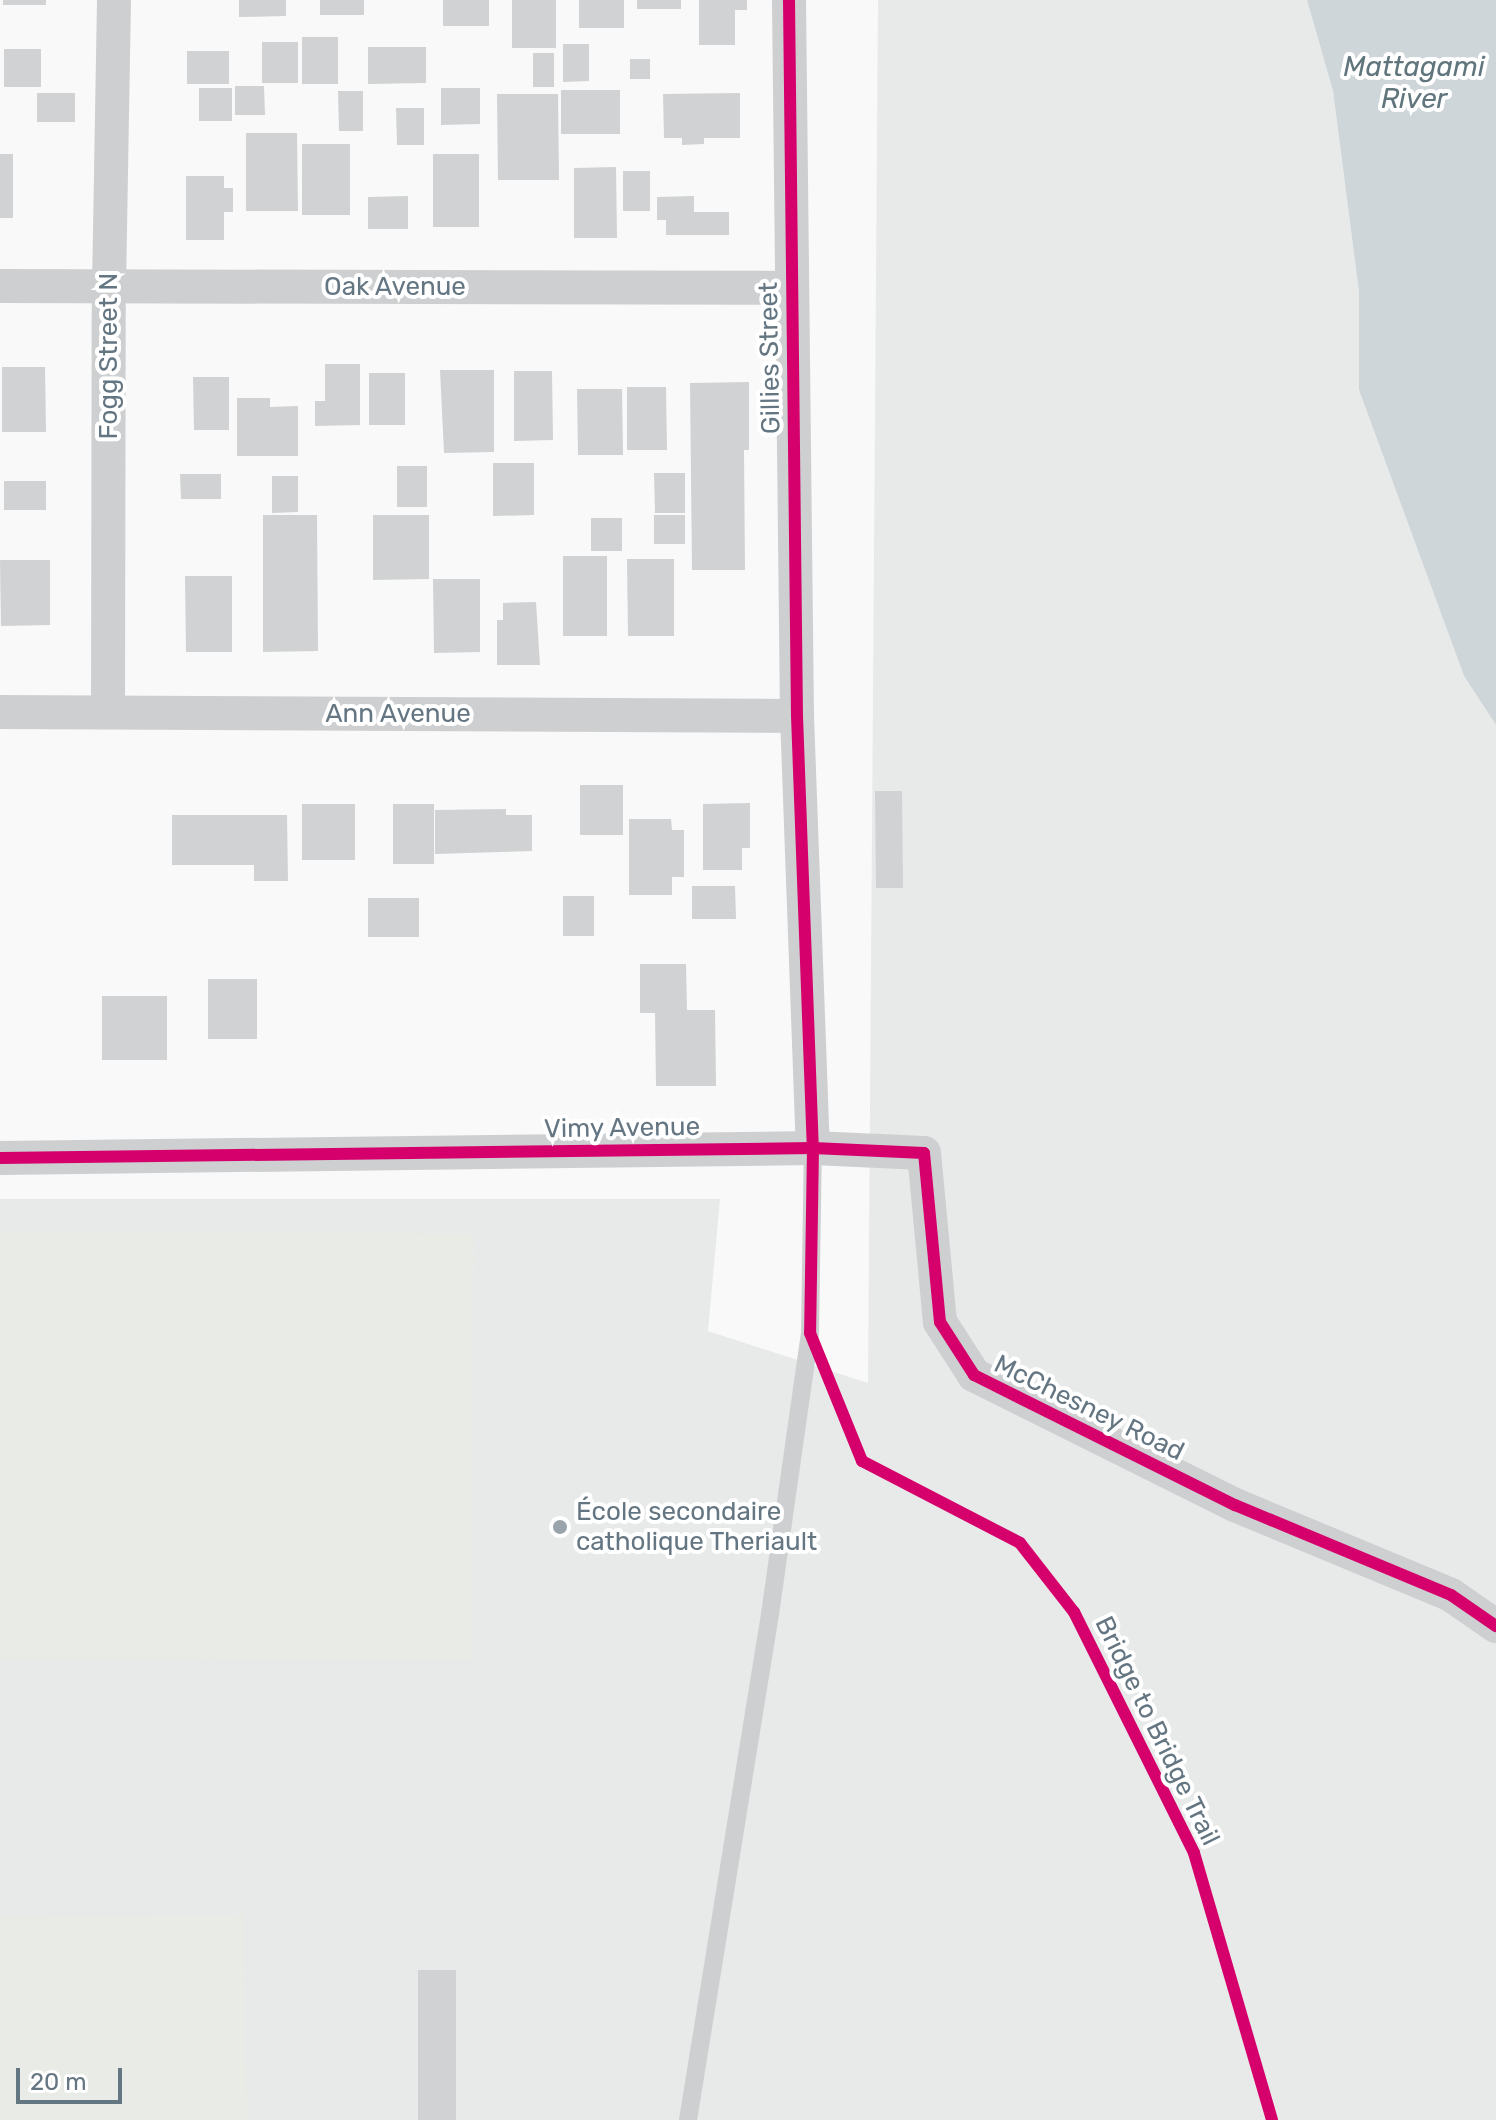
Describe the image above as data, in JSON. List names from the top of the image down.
{
  "streets": {
    "street": [
      "Oak Avenue",
      "Fogg Street N",
      "Gillies Street",
      "Ann Avenue",
      "Vimy Avenue",
      "McChesney Road"
    ],
    "cycle path": ["Bridge to Bridge Trail"]
  },
  "crossings": [
    ["Oak Avenue", "Fogg Street N"],
    ["Oak Avenue", "Gillies Street"],
    ["Fogg Street N", "Ann Avenue"],
    ["Gillies Street", "Ann Avenue"],
    ["Vimy Avenue", "McChesney Road"]
  ],
  "water": ["Mattagami River"],
  "places": ["École secondaire catholique Theriault"],
  "scale_bar": "20 m"
}
